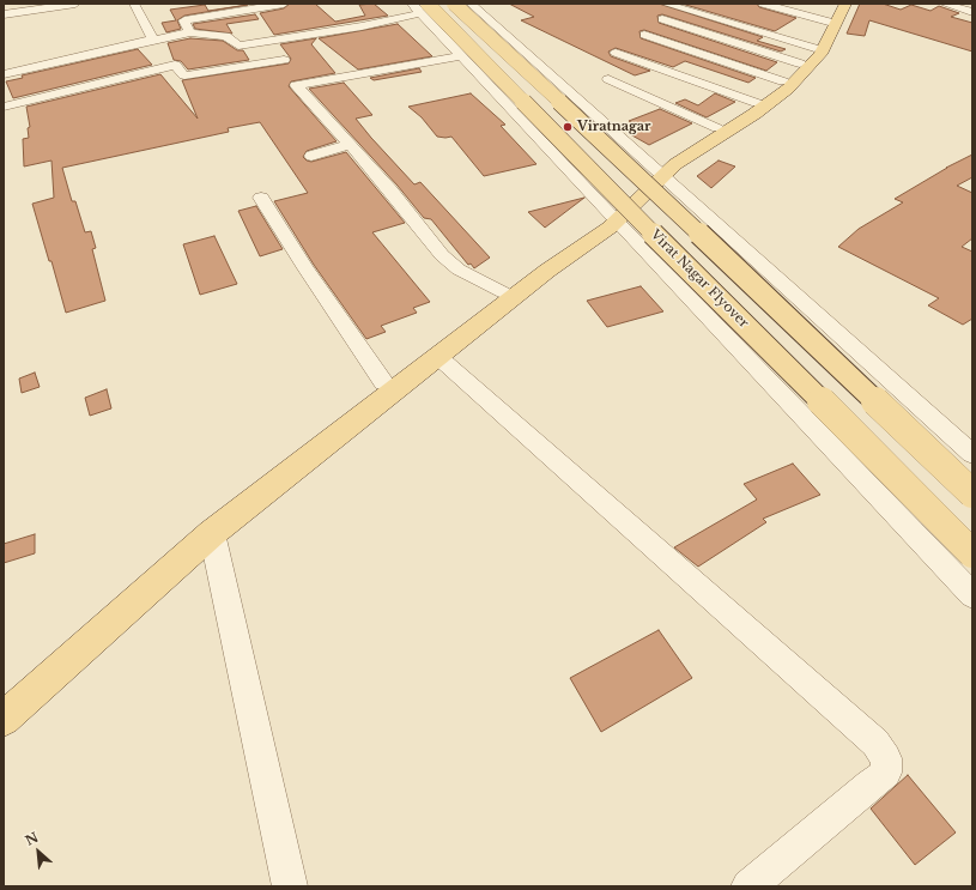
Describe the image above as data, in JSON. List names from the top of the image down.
{
  "streets": {
    "main road": ["Virat Nagar Flyover"]
  },
  "places": ["Viratnagar"],
  "north": "top left"
}
